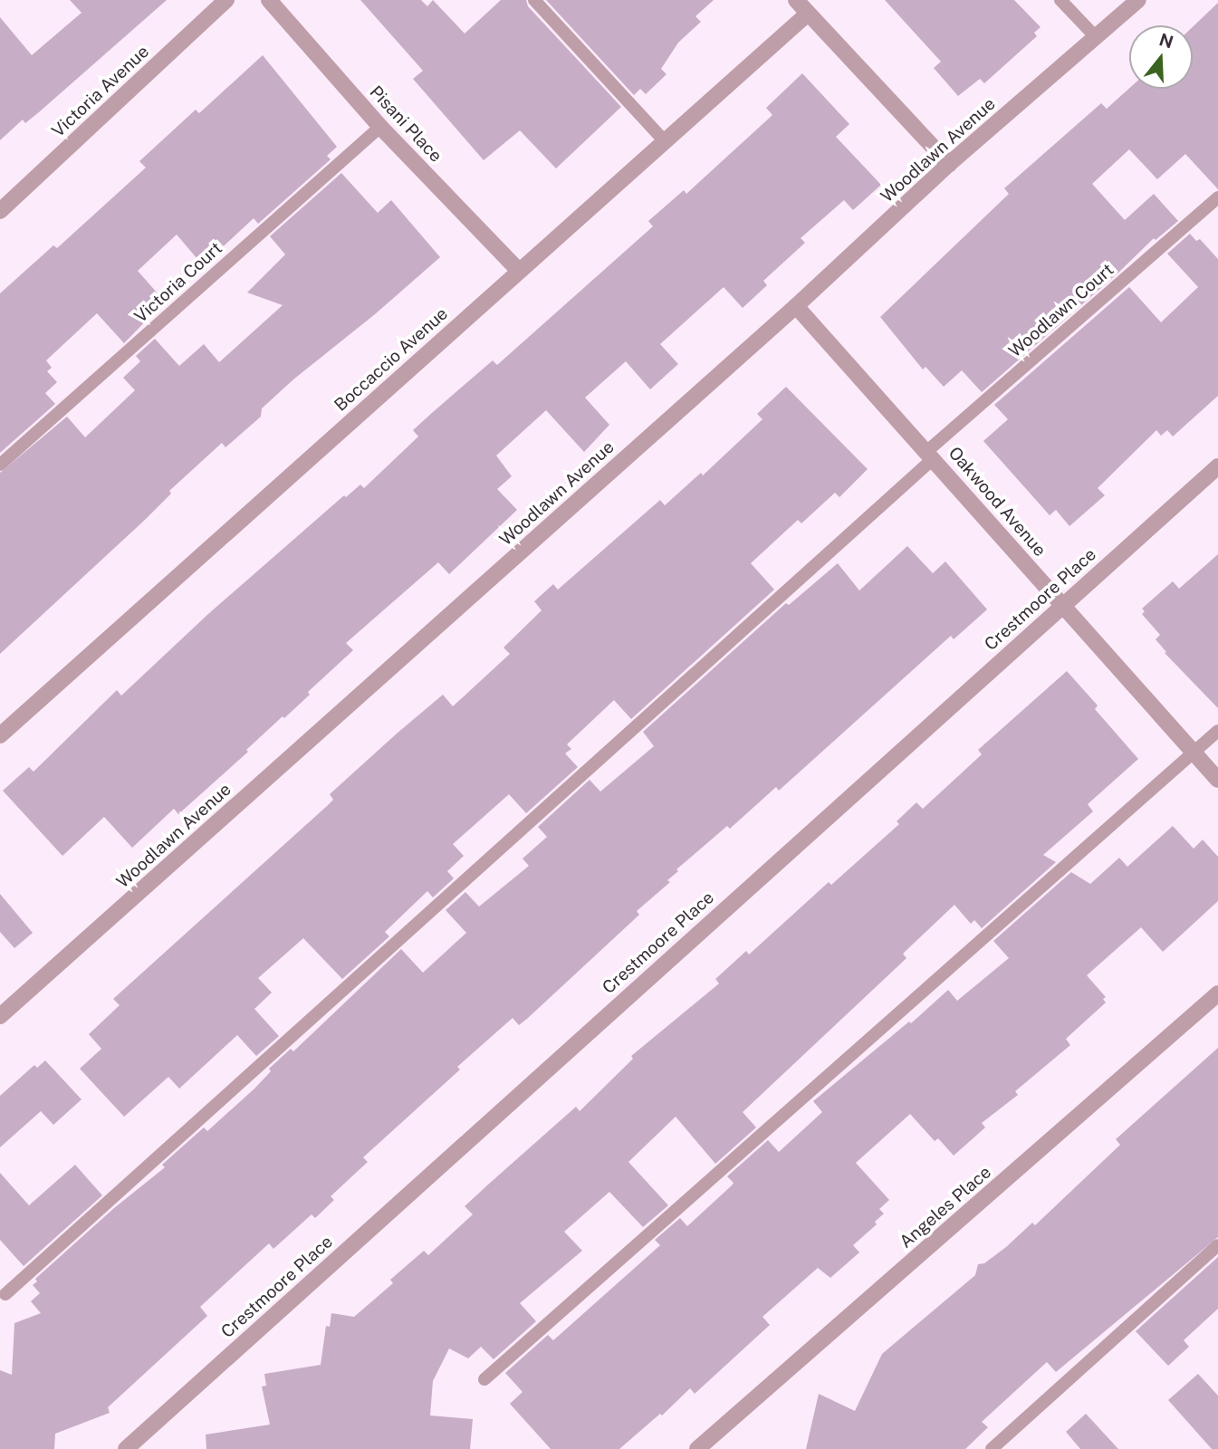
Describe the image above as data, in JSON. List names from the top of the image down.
{
  "streets": {
    "street": [
      "Victoria Avenue",
      "Pisani Place",
      "Woodlawn Avenue",
      "Boccaccio Avenue",
      "Oakwood Avenue",
      "Crestmoore Place",
      "Angeles Place"
    ],
    "lane": ["Victoria Court", "Woodlawn Court"]
  },
  "crossings": [
    ["Pisani Place", "Victoria Court"],
    ["Pisani Place", "Boccaccio Avenue"],
    ["Woodlawn Avenue", "Oakwood Avenue"],
    ["Woodlawn Court", "Oakwood Avenue"],
    ["Oakwood Avenue", "Crestmoore Place"]
  ],
  "north": "top"
}
